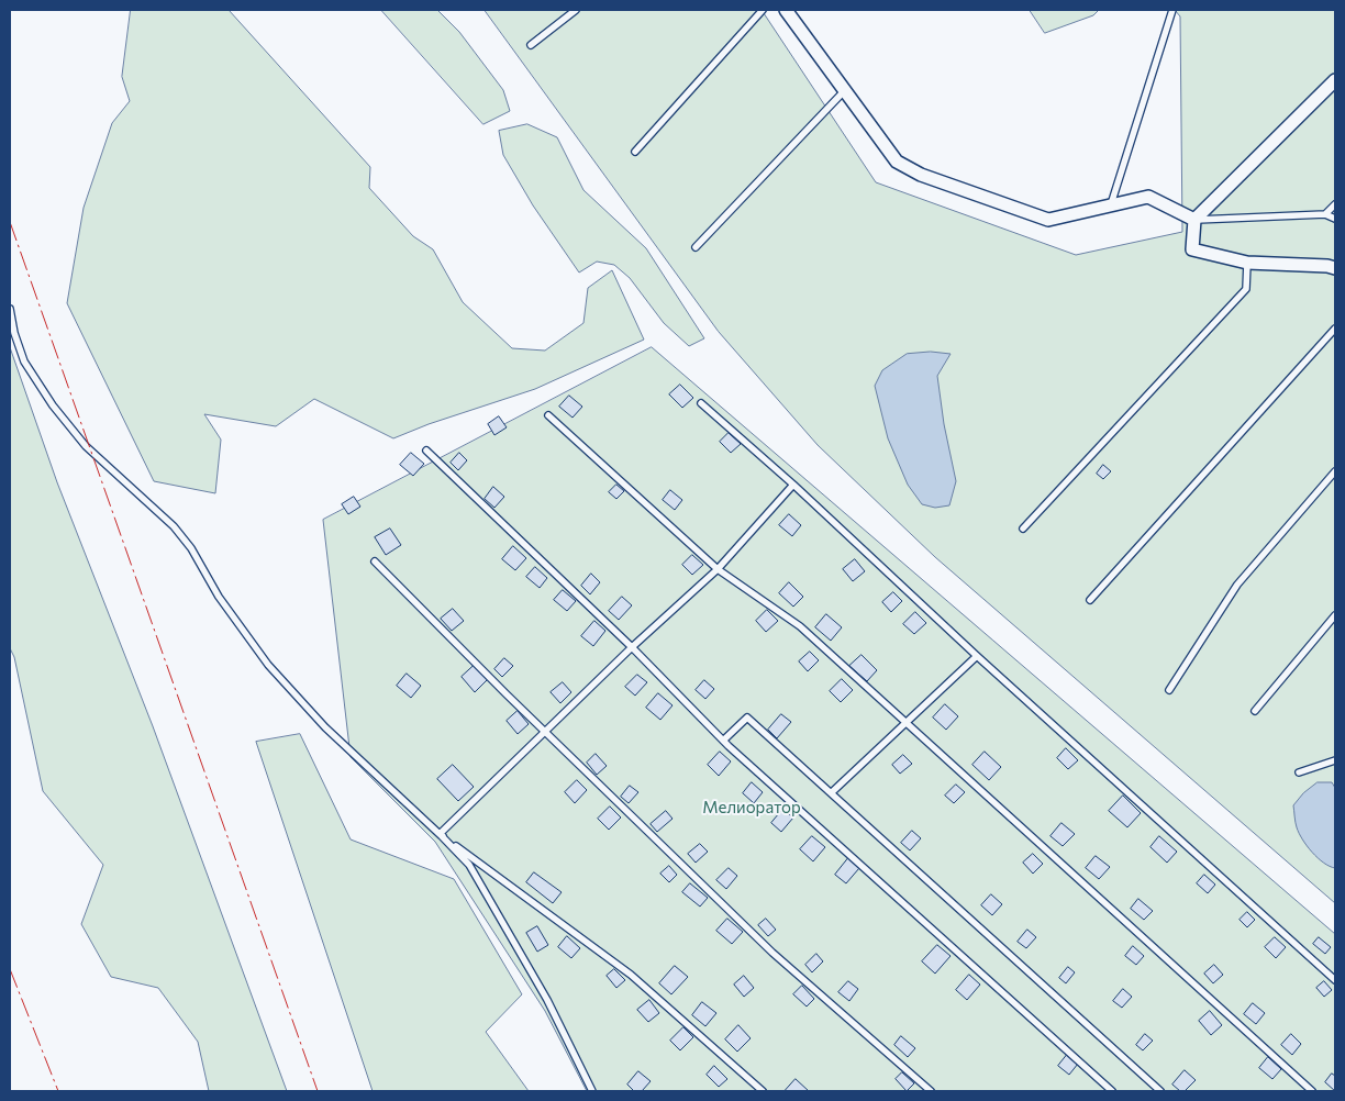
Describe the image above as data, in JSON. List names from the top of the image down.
{
  "parks": ["Мелиоратор"]
}
